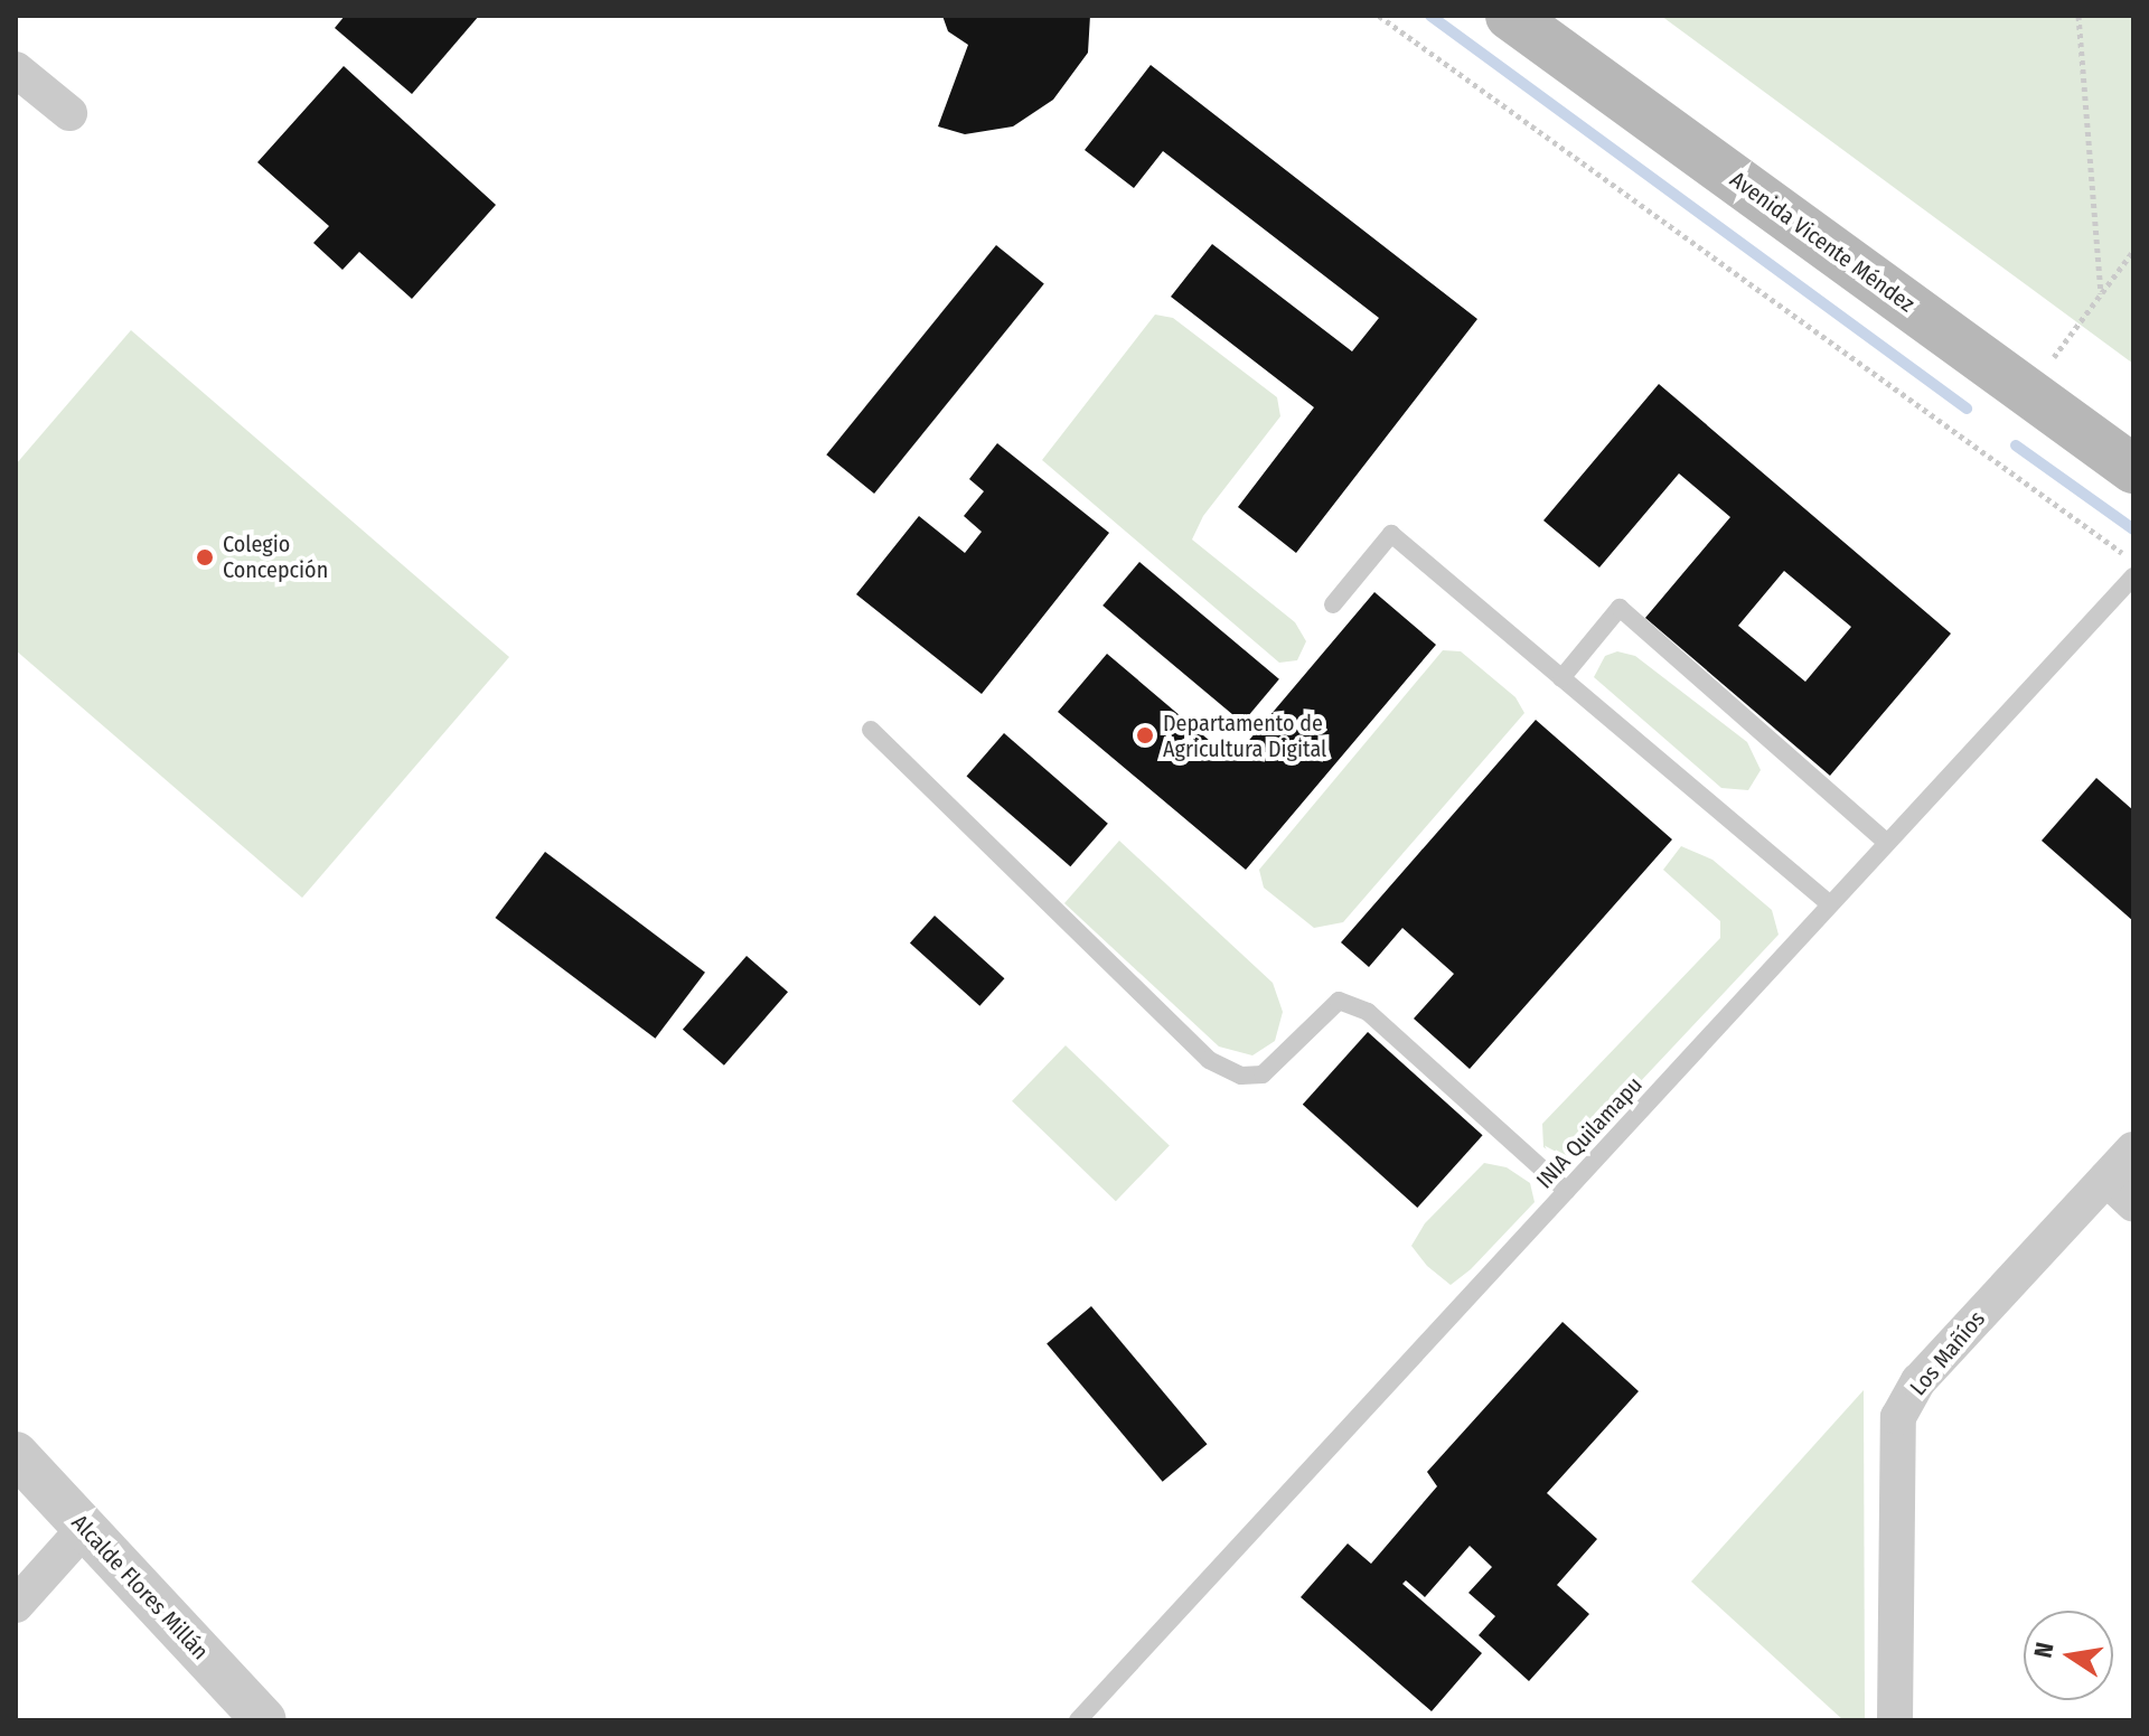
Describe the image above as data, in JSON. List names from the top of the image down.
{
  "streets": {
    "main road": ["Avenida Vicente Méndez"],
    "street": ["Los Mañíos", "Alcalde Flores Millán"],
    "lane": ["INIA Quilamapu"]
  },
  "places": ["Colegio Concepción", "Departamento de Agricultura Digital"],
  "north": "left"
}
